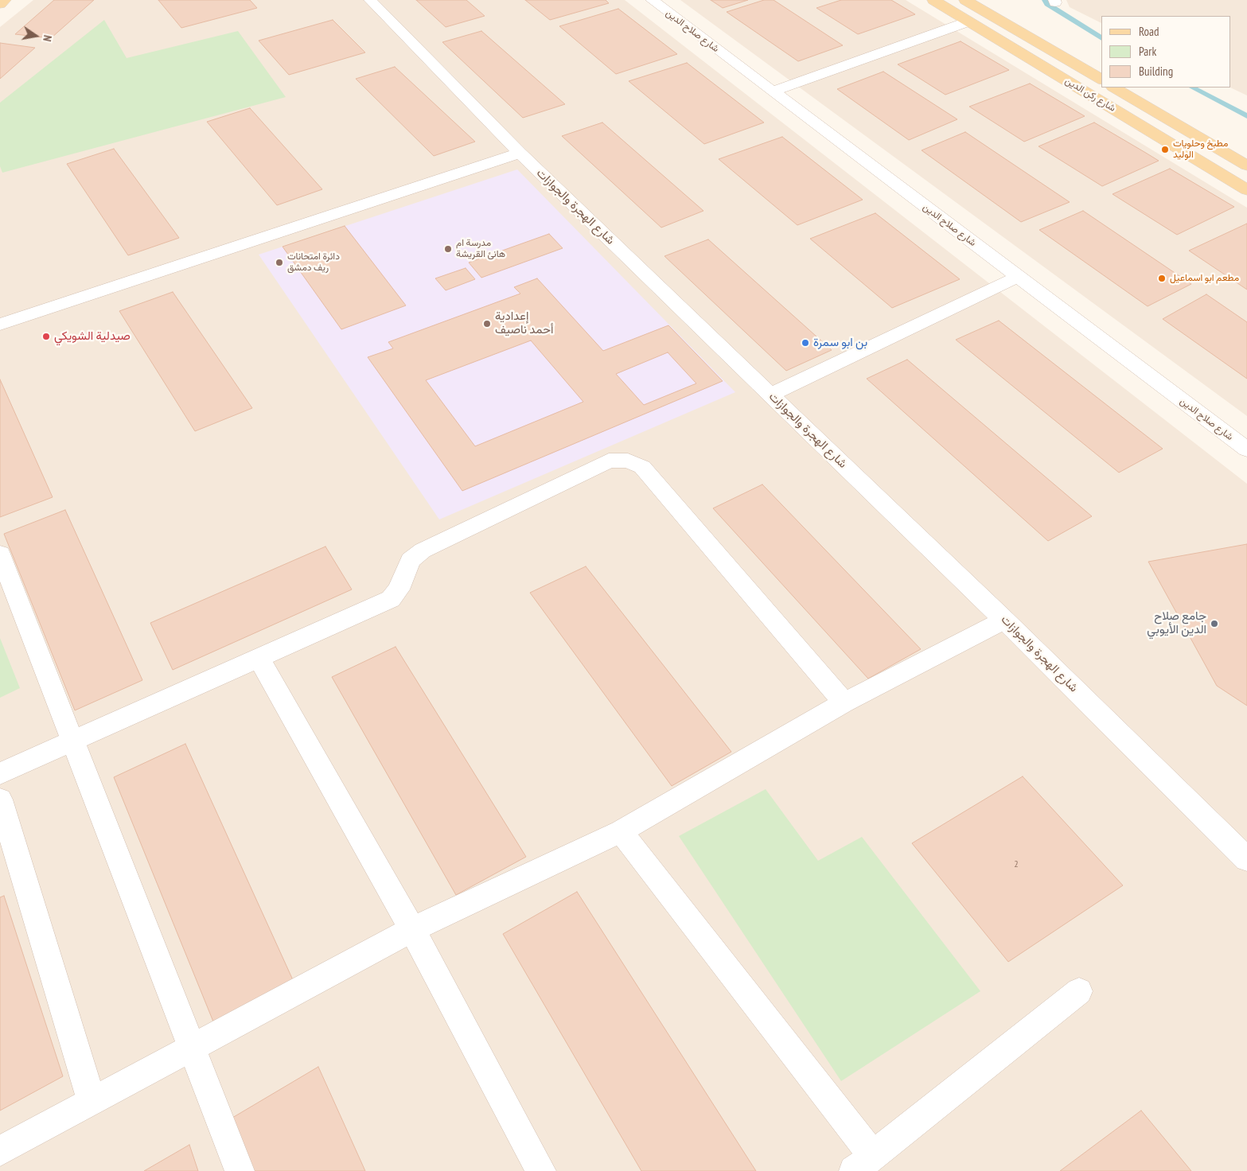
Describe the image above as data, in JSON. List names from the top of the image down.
{
  "streets": {
    "main road": ["شارع ركن الدين"],
    "street": ["شارع صلاح الدين", "شارع الهجرة والجوازات"]
  },
  "places": [
    "مطبخ وحلويات الوليد",
    "مدرسة ام هانئ القريشة",
    "دائرة امتحانات ريف دمشق",
    "مطعم ابو اسماعيل",
    "إعدادية أحمد ناصيف",
    "صيدلية الشويكي",
    "بن ابو سمرة",
    "جامع صلاح الدين الأيوبي"
  ],
  "house_numbers": ["2"],
  "legend": ["Road", "Park", "Building"],
  "north": "right"
}
